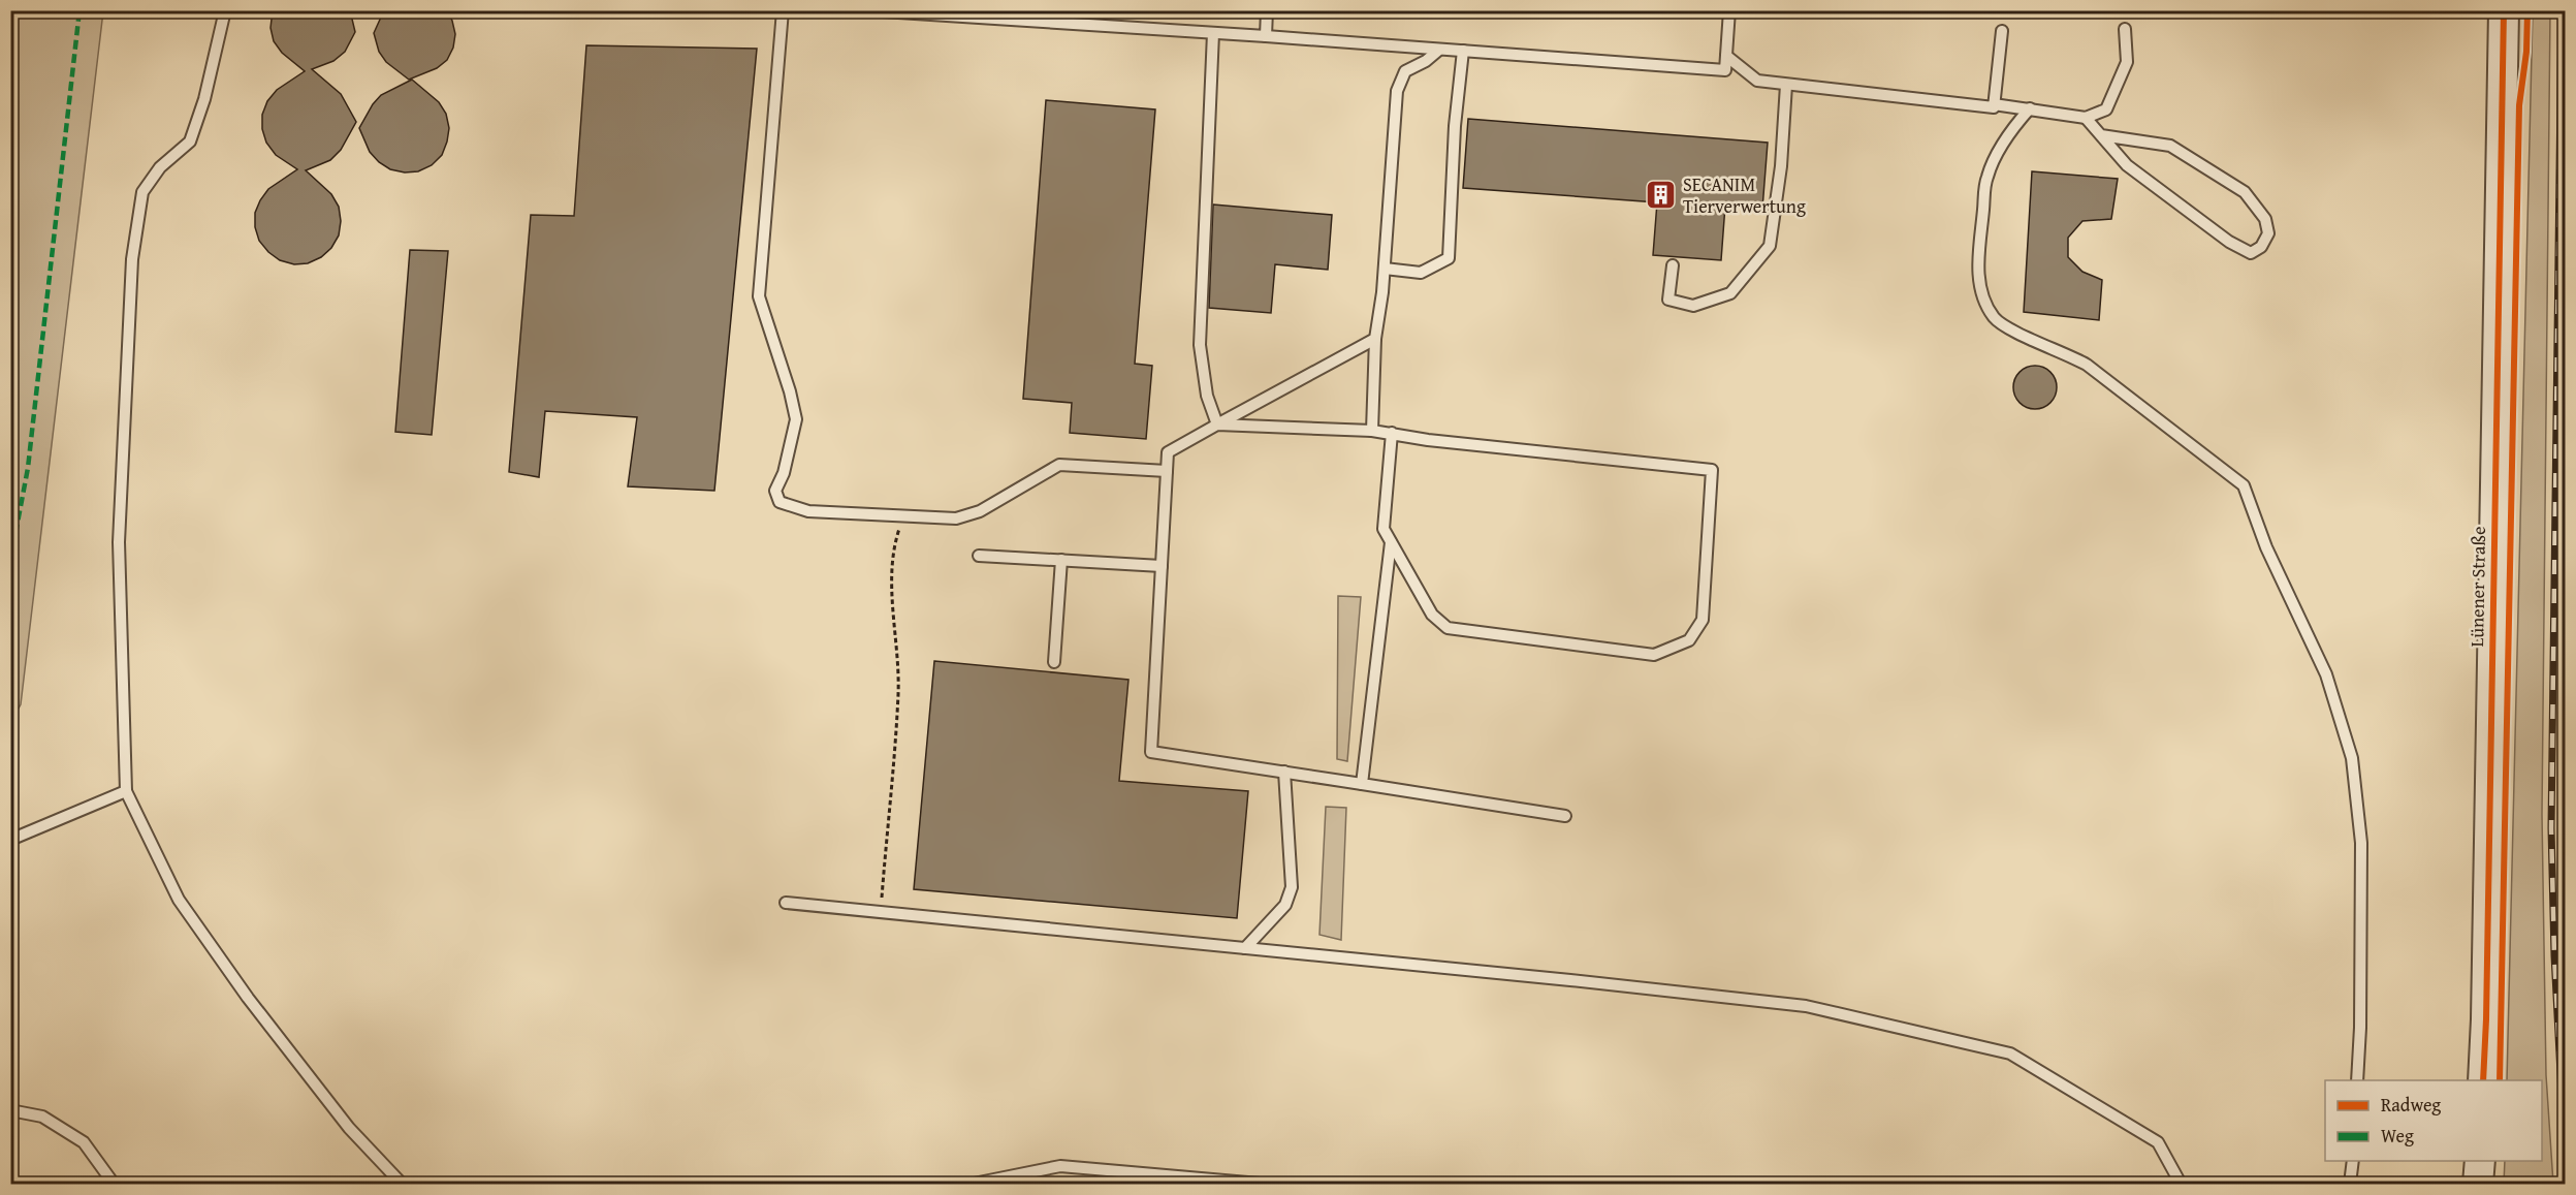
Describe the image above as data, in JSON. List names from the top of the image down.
{
  "streets": {
    "street": ["Lünener Straße"]
  },
  "places": {
    "building": ["SECANIM Tierverwertung"]
  },
  "legend": ["Radweg", "Weg"]
}
